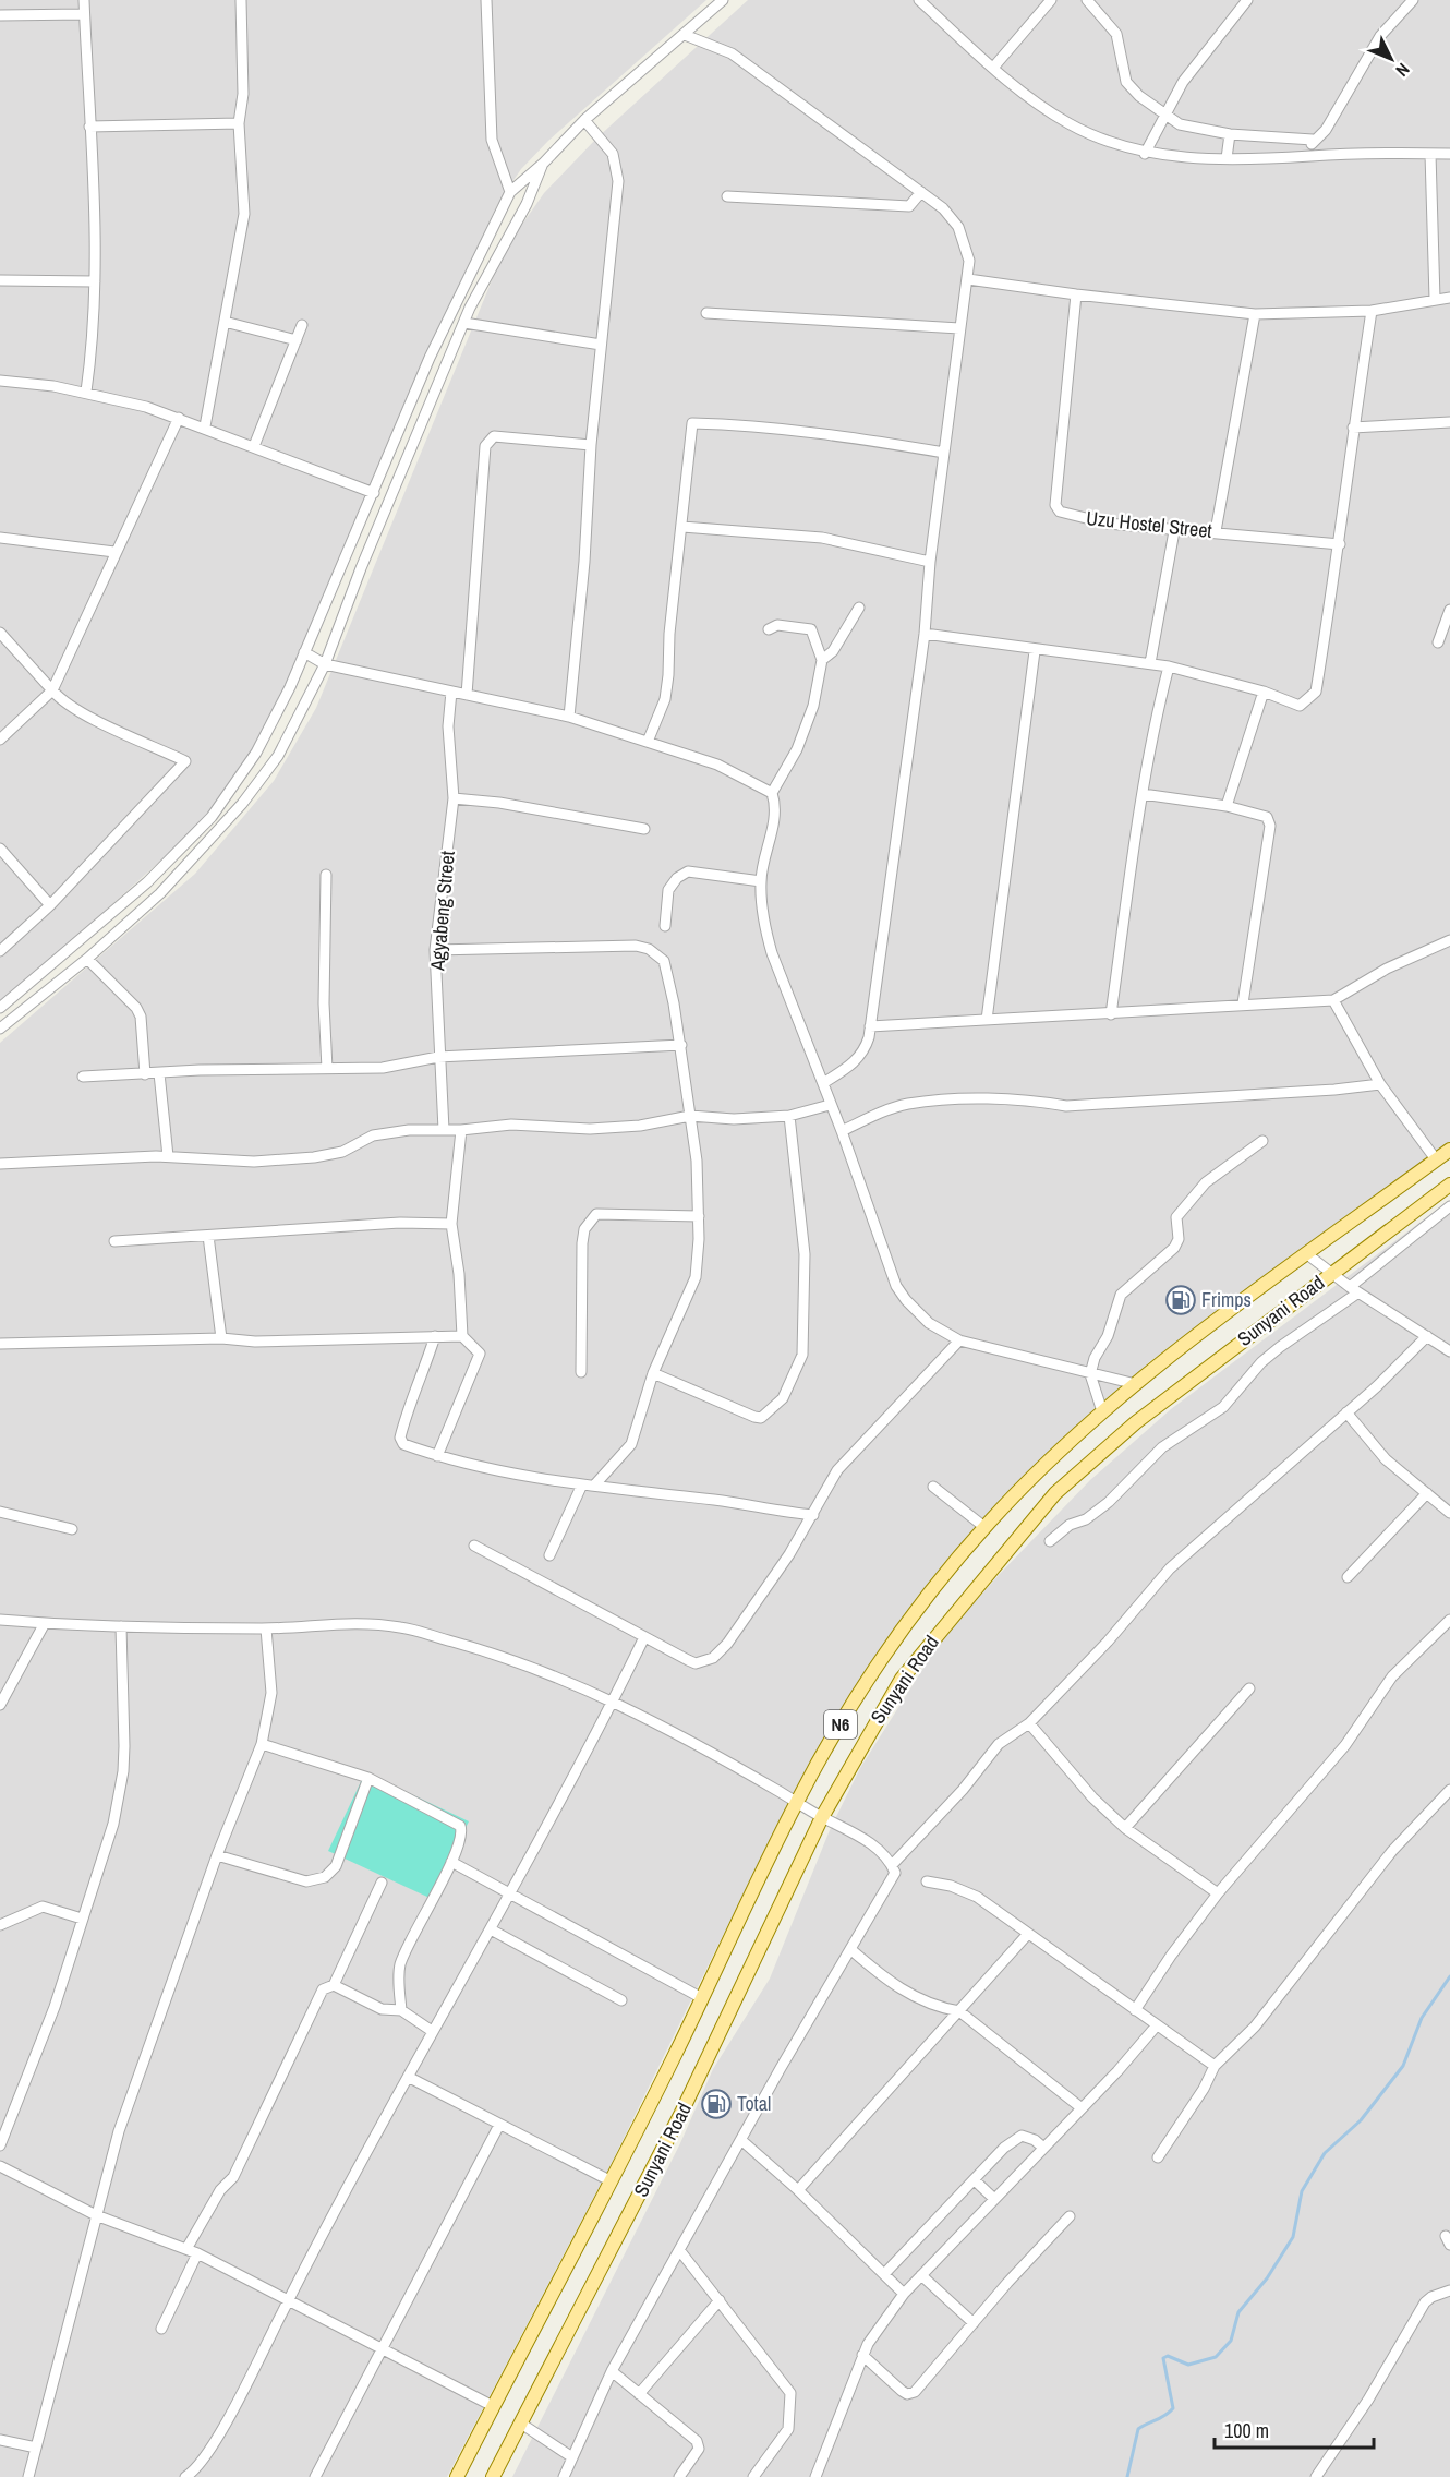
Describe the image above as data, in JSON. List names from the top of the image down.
{
  "streets": {
    "main road": ["Sunyani Road", "N6"],
    "street": ["Uzu Hostel Street", "Agyabeng Street"]
  },
  "places": {
    "fuel station": ["Frimps", "Total"]
  },
  "scale_bar": "100 m",
  "north": "bottom right"
}
